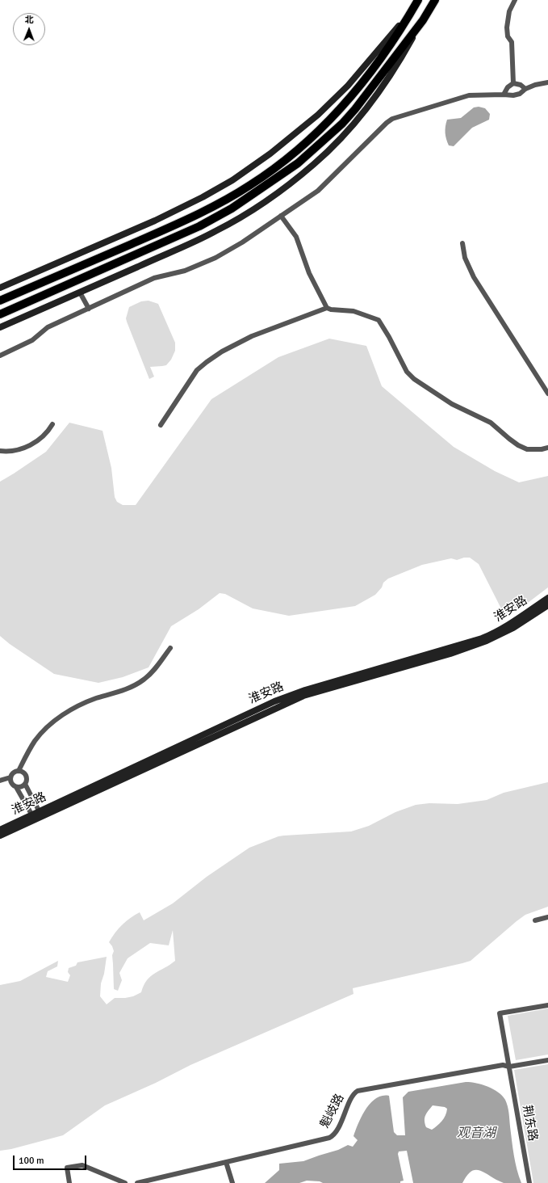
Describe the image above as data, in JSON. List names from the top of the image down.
{
  "streets": {
    "main road": ["淮安路"],
    "street": ["魁岐路", "荆东路"]
  },
  "crossings": [
    ["魁岐路", "荆东路"]
  ],
  "water": ["观音湖"],
  "scale_bar": "100 m",
  "north": "top"
}
